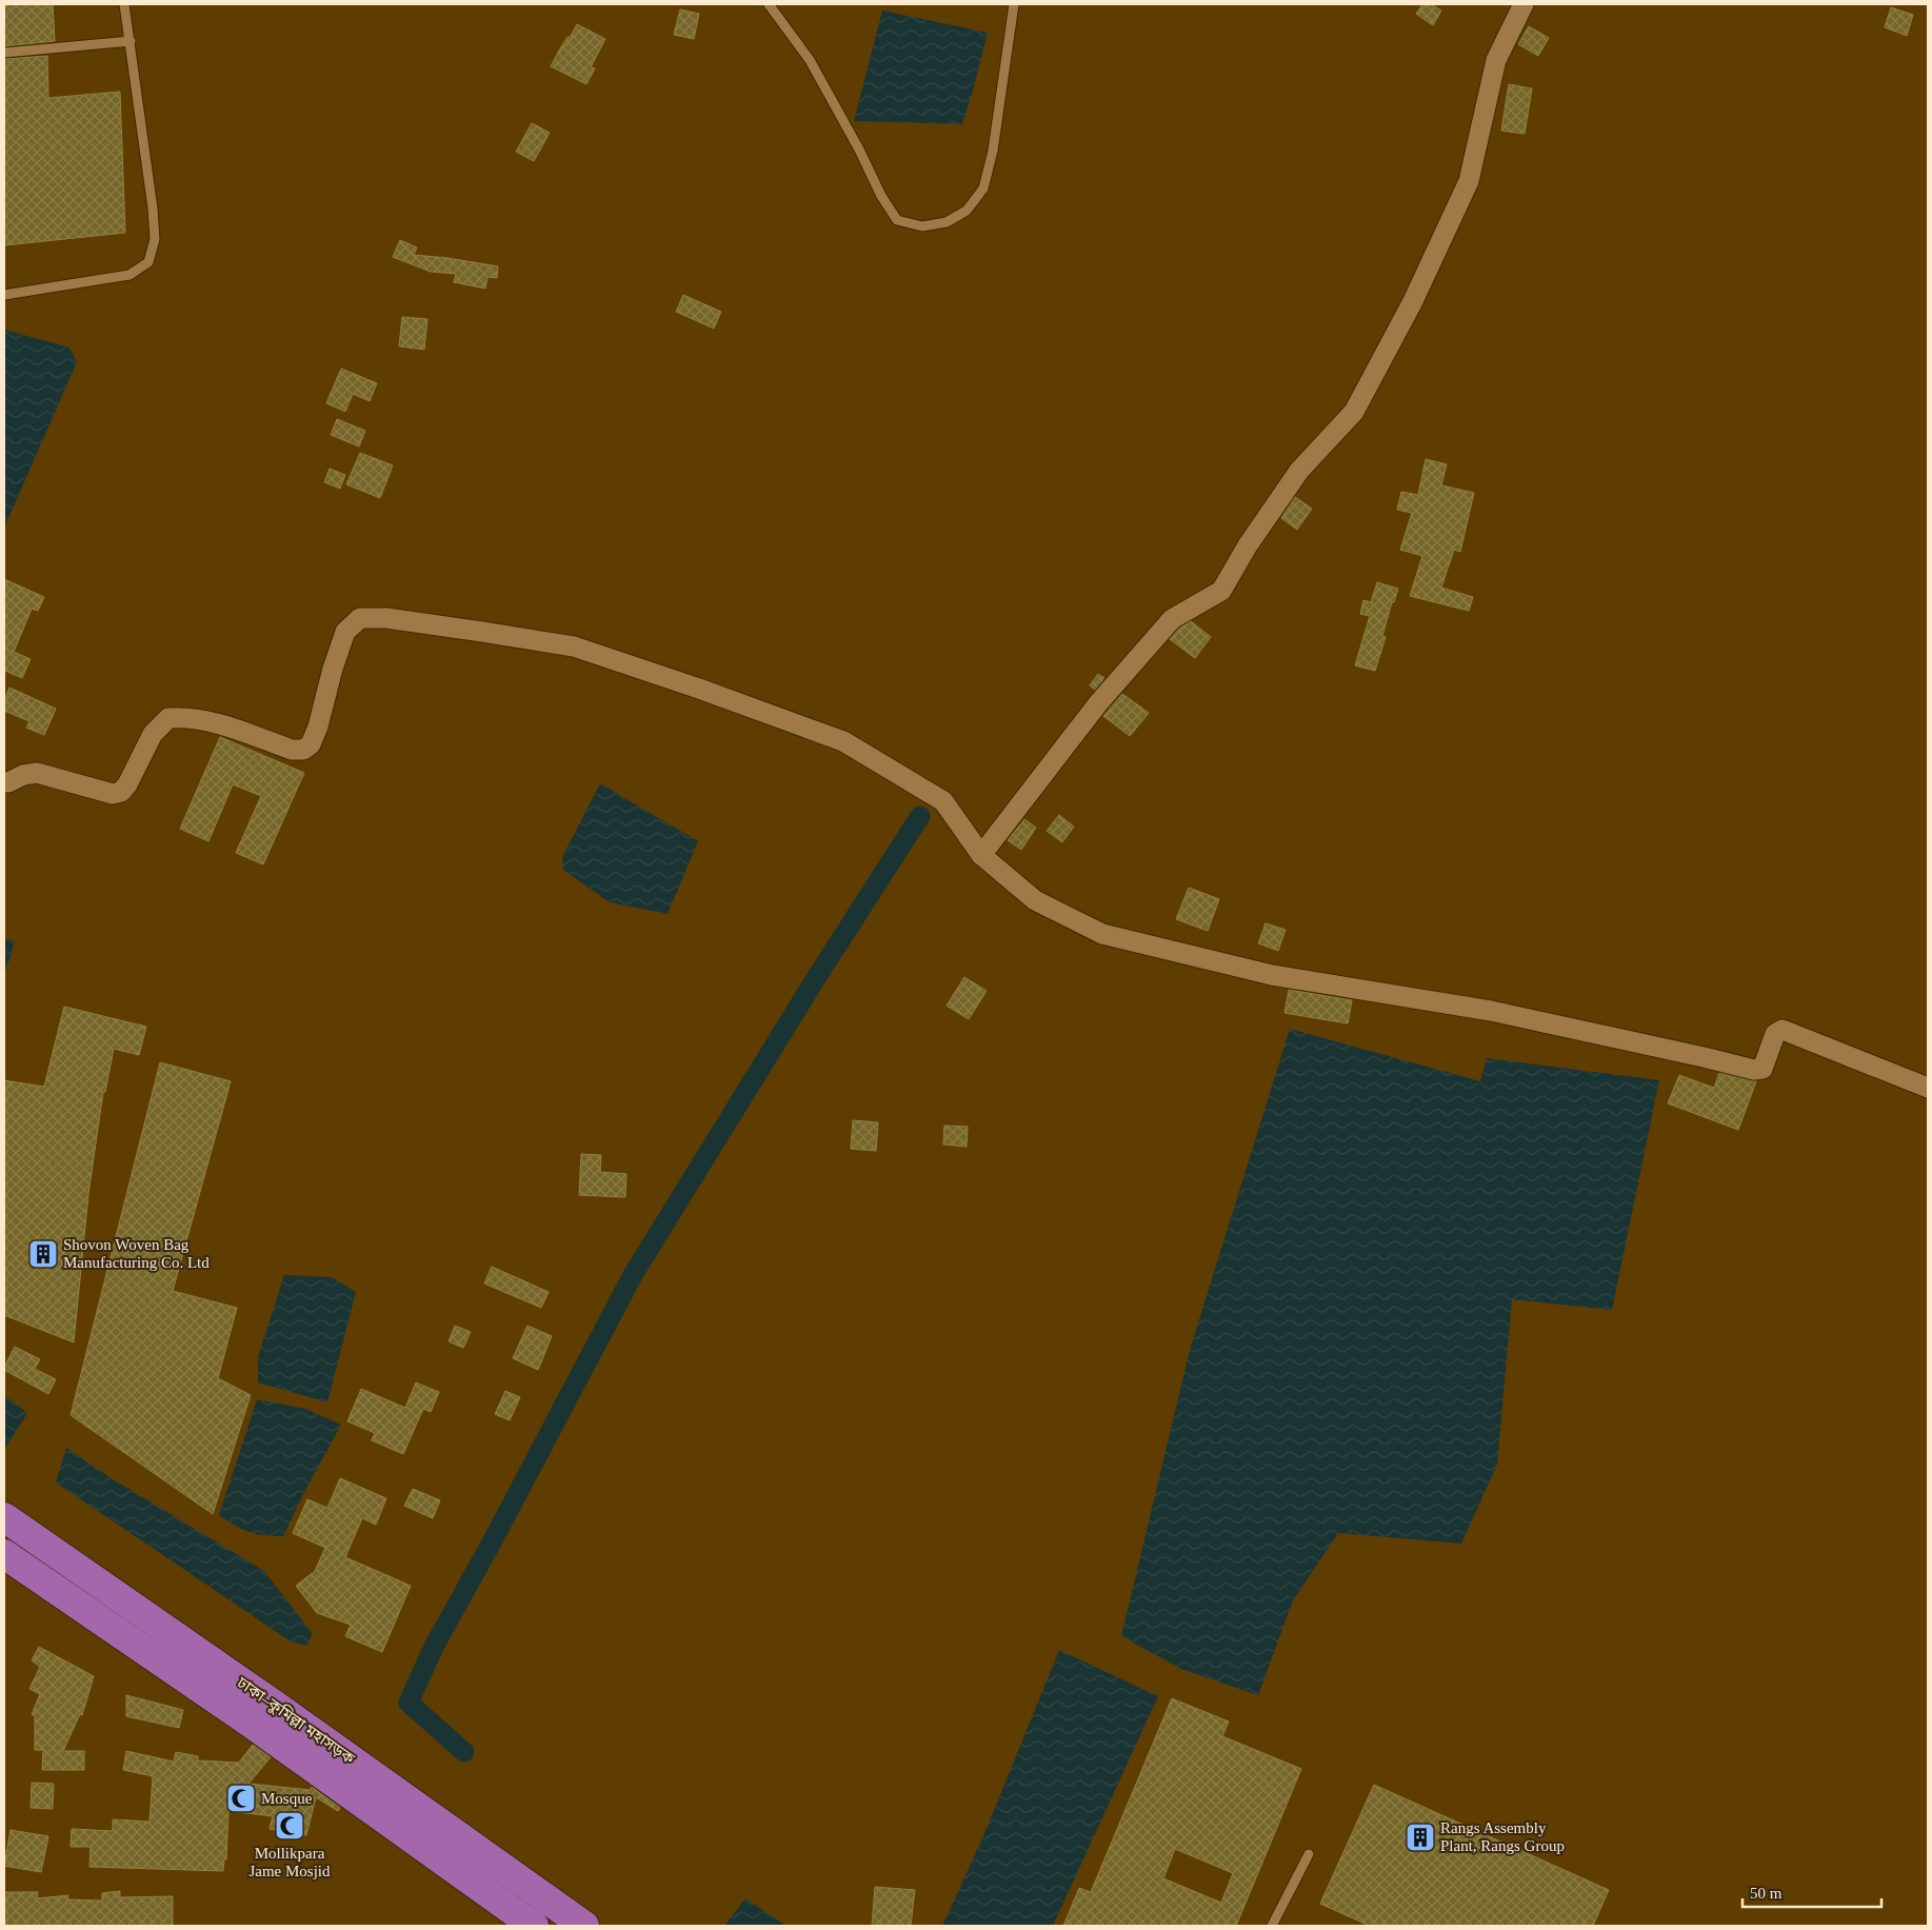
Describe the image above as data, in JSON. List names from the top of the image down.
{
  "streets": {
    "highway": ["ঢাকা–কুমিল্লা মহাসড়ক"]
  },
  "places": {
    "building": ["Shovon Woven Bag Manufacturing Co. Ltd", "Rangs Assembly Plant, Rangs Group"],
    "mosque": ["Mosque", "Mollikpara Jame Mosjid"]
  },
  "scale_bar": "50 m"
}
